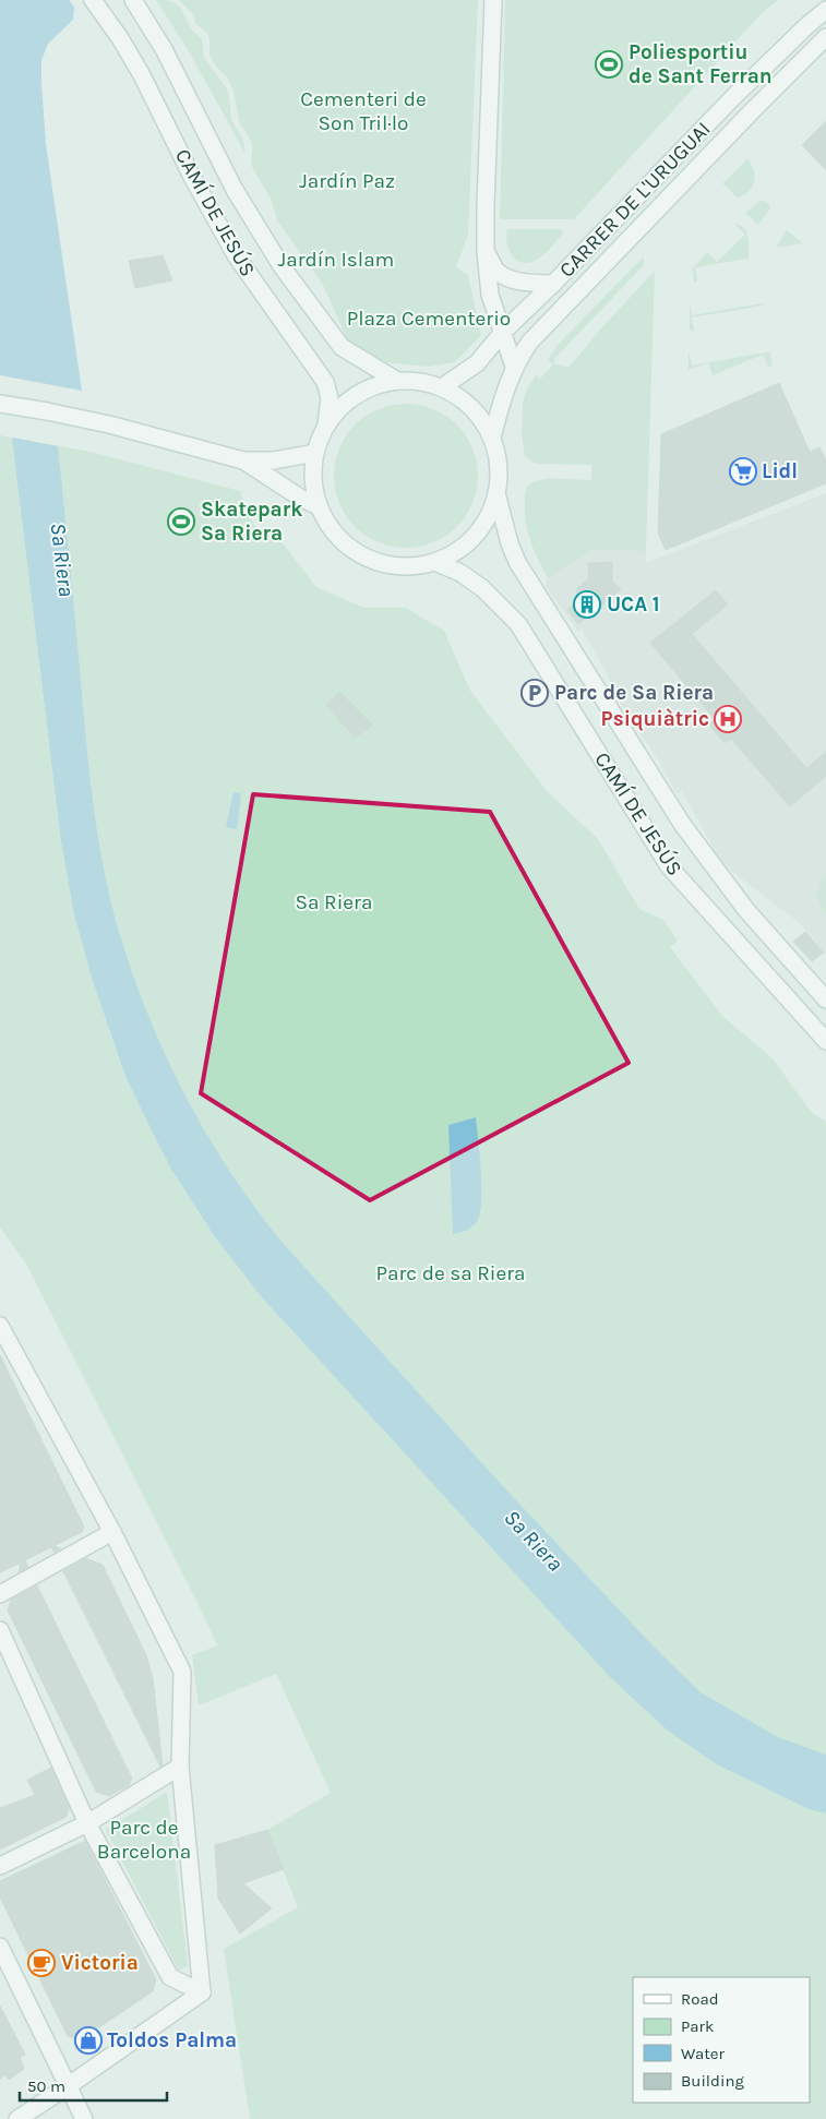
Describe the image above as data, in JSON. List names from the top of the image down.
{
  "streets": {
    "street": ["CARRER DE L'URUGUAI", "CAMÍ DE JESÚS"]
  },
  "crossings": [
    ["CARRER DE L'URUGUAI", "CAMÍ DE JESÚS"]
  ],
  "water": ["Sa Riera"],
  "parks": [
    "Cementeri de Son Tril·lo",
    "Jardín Paz",
    "Jardín Islam",
    "Plaza Cementerio",
    "Sa Riera",
    "Parc de sa Riera",
    "Parc de Barcelona"
  ],
  "places": {
    "sports": ["Poliesportiu de Sant Ferran", "Skatepark Sa Riera"],
    "supermarket": ["Lidl"],
    "building": ["UCA 1"],
    "parking": ["Parc de Sa Riera"],
    "hospital": ["Psiquiàtric"],
    "cafe": ["Victoria"],
    "shop": ["Toldos Palma"]
  },
  "legend": [
    "Road",
    "Park",
    "Water",
    "Building"
  ],
  "scale_bar": "50 m"
}
